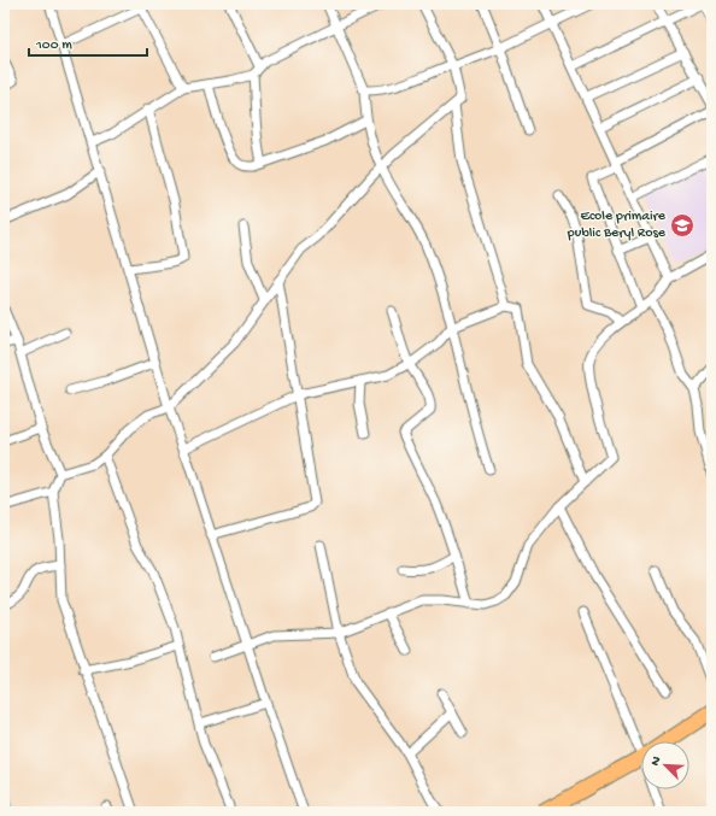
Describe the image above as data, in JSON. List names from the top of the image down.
{
  "places": {
    "school or university": ["Ecole primaire public Beryl Rose"]
  },
  "scale_bar": "100 m",
  "north": "top left"
}
